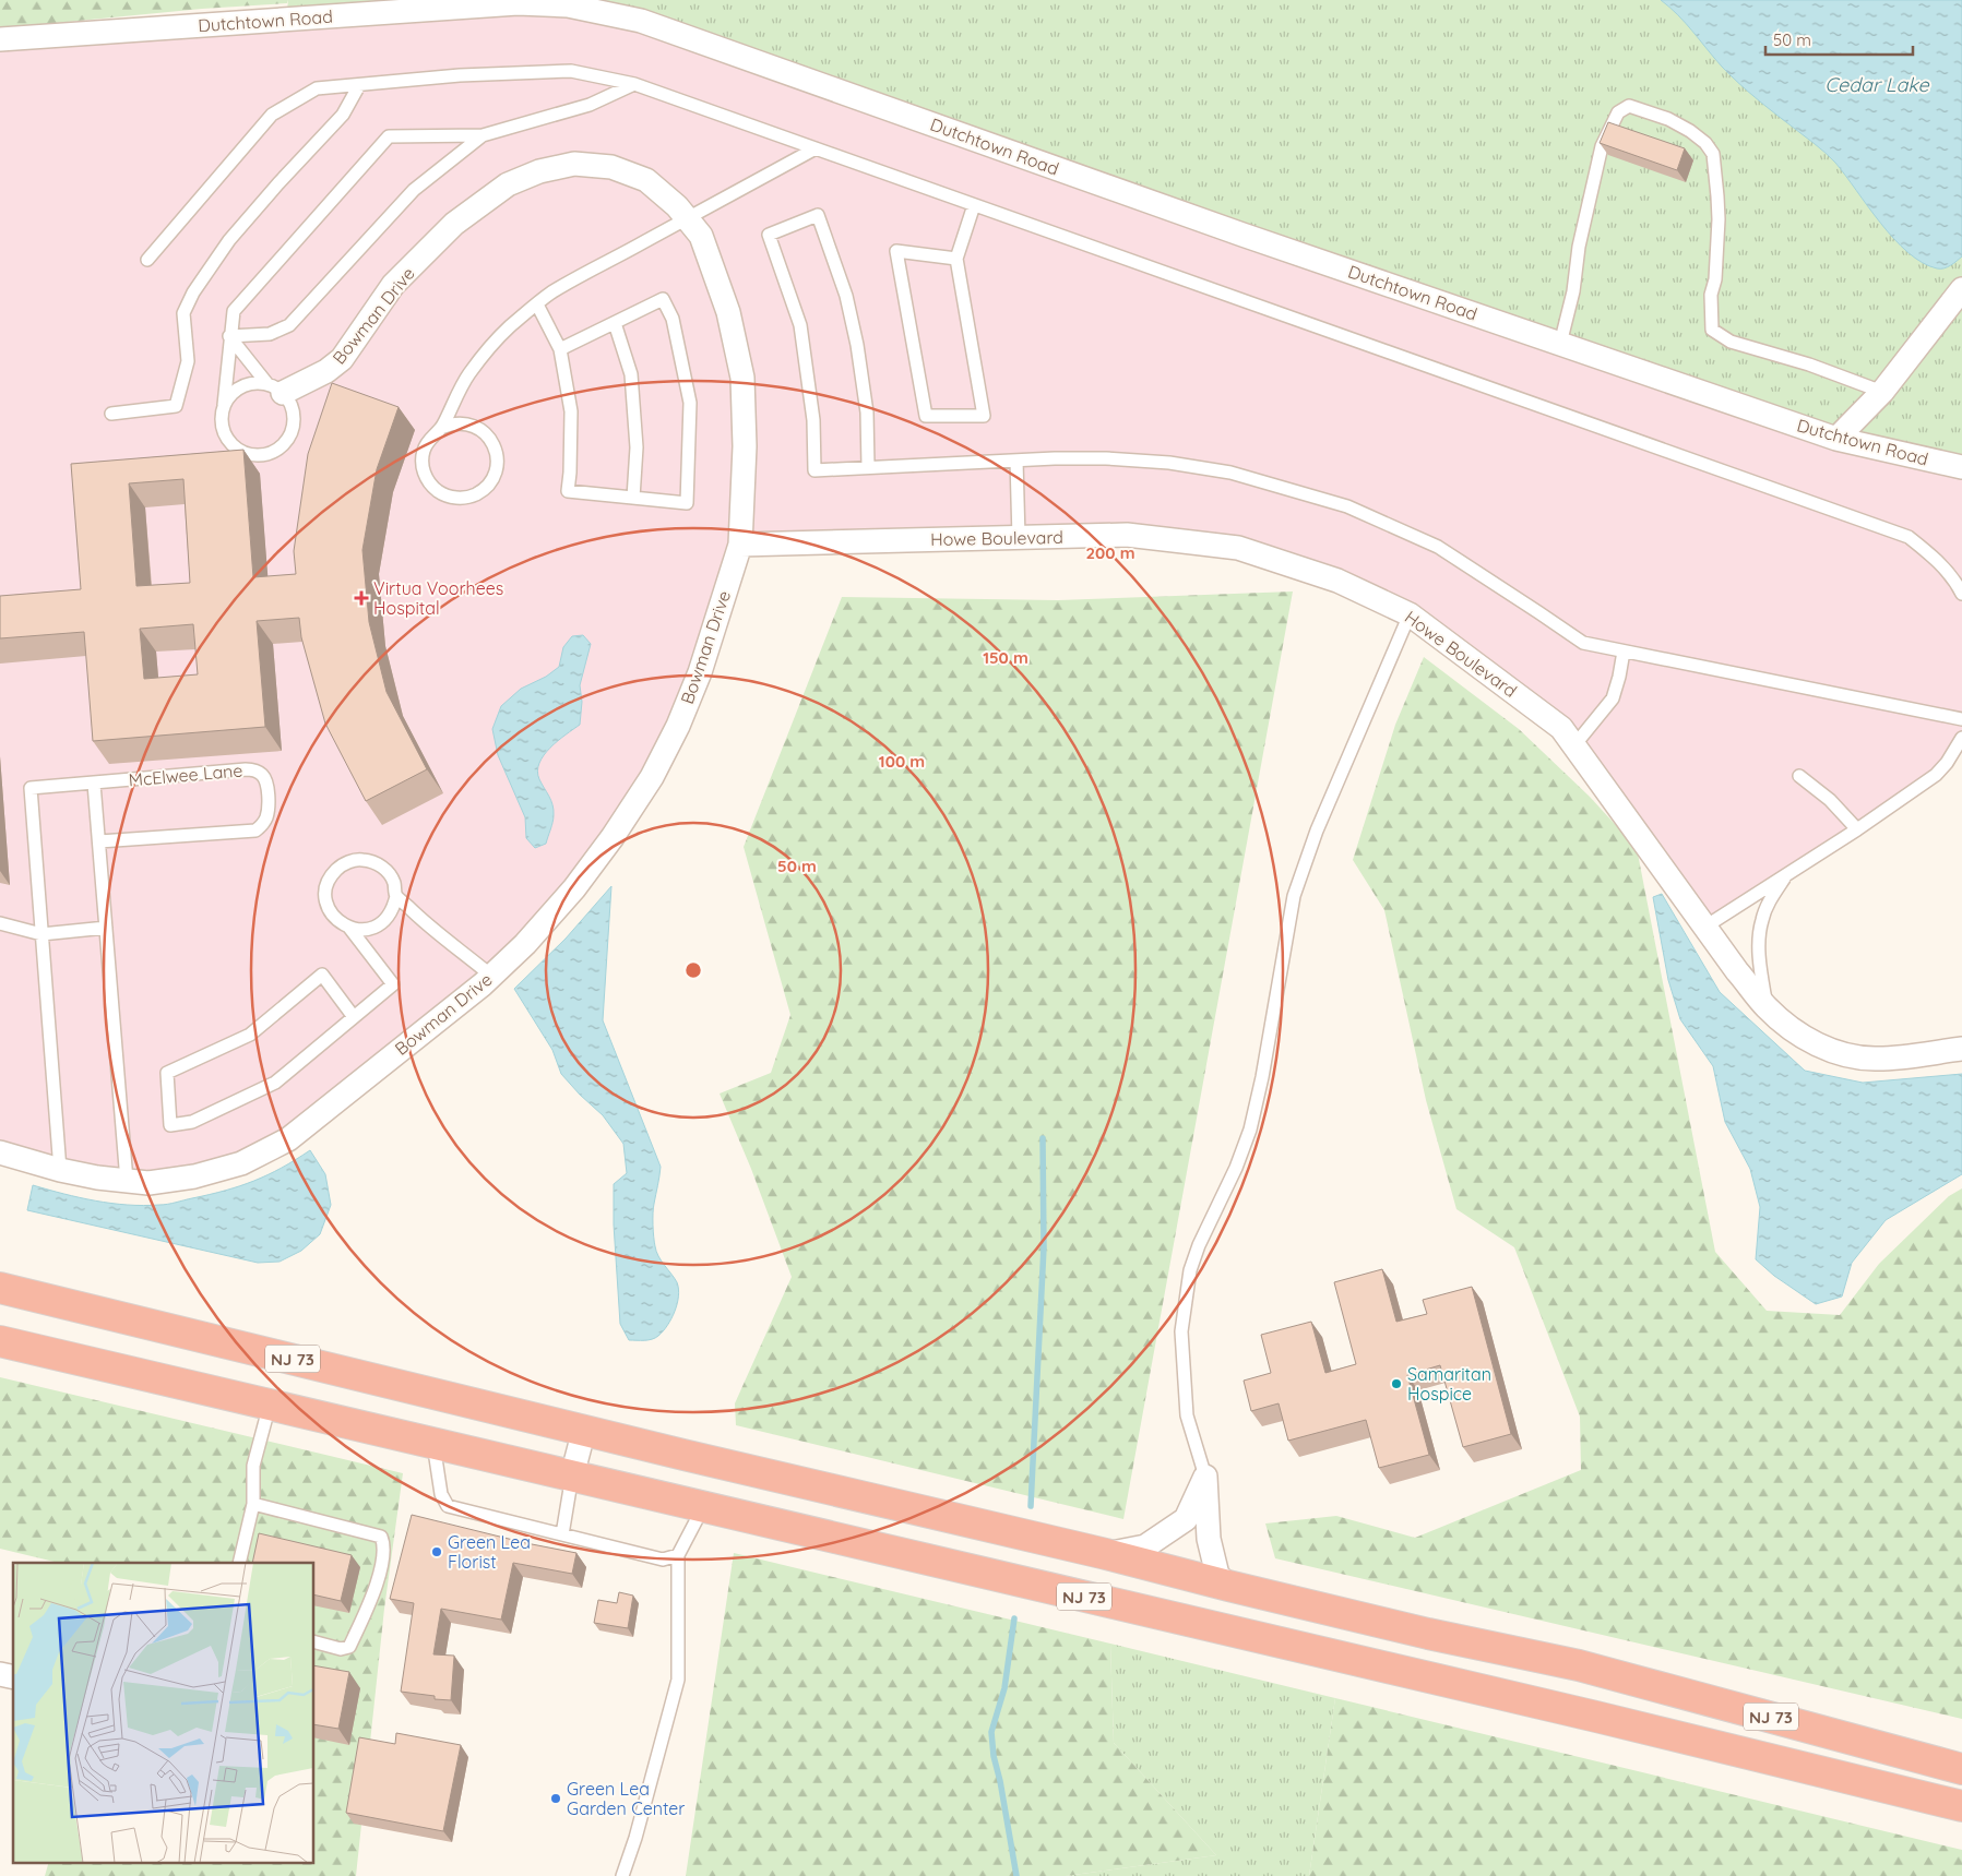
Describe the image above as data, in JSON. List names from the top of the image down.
{
  "streets": {
    "highway": ["NJ 73"],
    "street": ["Dutchtown Road", "Bowman Drive", "Howe Boulevard"],
    "lane": ["McElwee Lane"]
  },
  "crossings": [
    ["Bowman Drive", "Howe Boulevard"],
    ["Bowman Drive", "McElwee Lane"]
  ],
  "water": ["Cedar Lake"],
  "places": {
    "health": ["Virtua Voorhees Hospital"],
    "other": ["Samaritan Hospice", "Green Lea Florist", "Green Lea Garden Center"]
  },
  "scale_bar": "50 m",
  "rings": [
    "200 m",
    "150 m",
    "100 m",
    "50 m"
  ]
}
